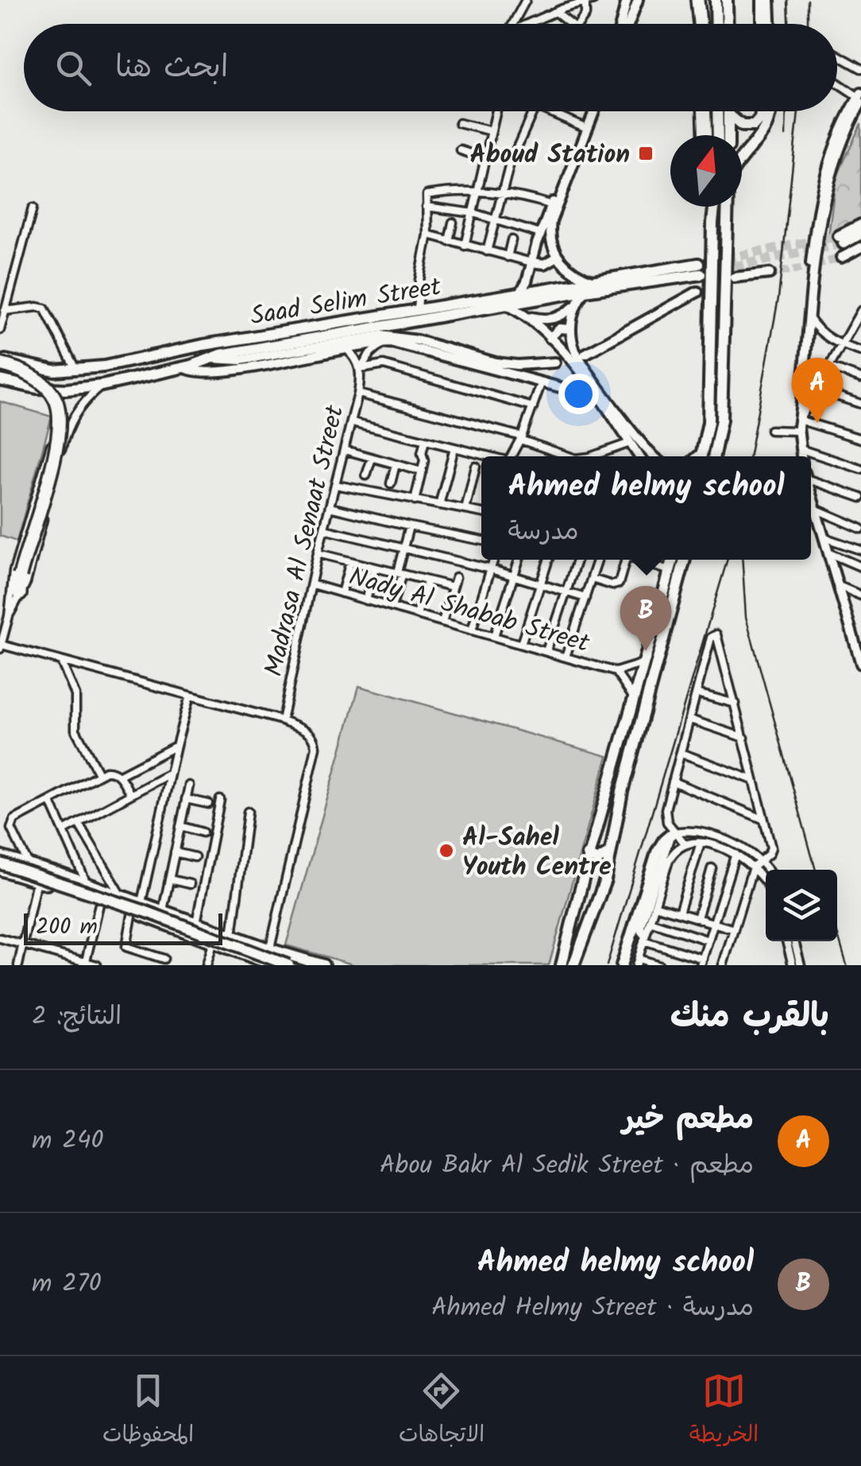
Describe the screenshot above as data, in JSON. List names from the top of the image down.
{
  "streets": {
    "main road": ["Saad Selim Street"],
    "street": ["Madrasa Al Senaat Street", "Nady Al Shabab Street"]
  },
  "crossings": [
    ["Madrasa Al Senaat Street", "Nady Al Shabab Street"]
  ],
  "places": {
    "transit": ["Aboud Station"],
    "other": ["Al-Sahel Youth Centre"]
  },
  "scale_bar": "200 m",
  "north": "top",
  "page": {
    "search": "ابحث هنا",
    "pins": ["A", "B"],
    "popup": ["Ahmed helmy school", "مدرسة"],
    "scale": "200 m",
    "heading": ["بالقرب منك", "النتائج: 2"],
    "list": [
      {
        "mark": "A",
        "name": "مطعم خير",
        "note": "مطعم · Abou Bakr Al Sedik Street",
        "value": "240 m"
      },
      {
        "mark": "B",
        "name": "Ahmed helmy school",
        "note": "مدرسة · Ahmed Helmy Street",
        "value": "270 m"
      }
    ],
    "nav": ["الخريطة", "الاتجاهات", "المحفوظات"]
  }
}
